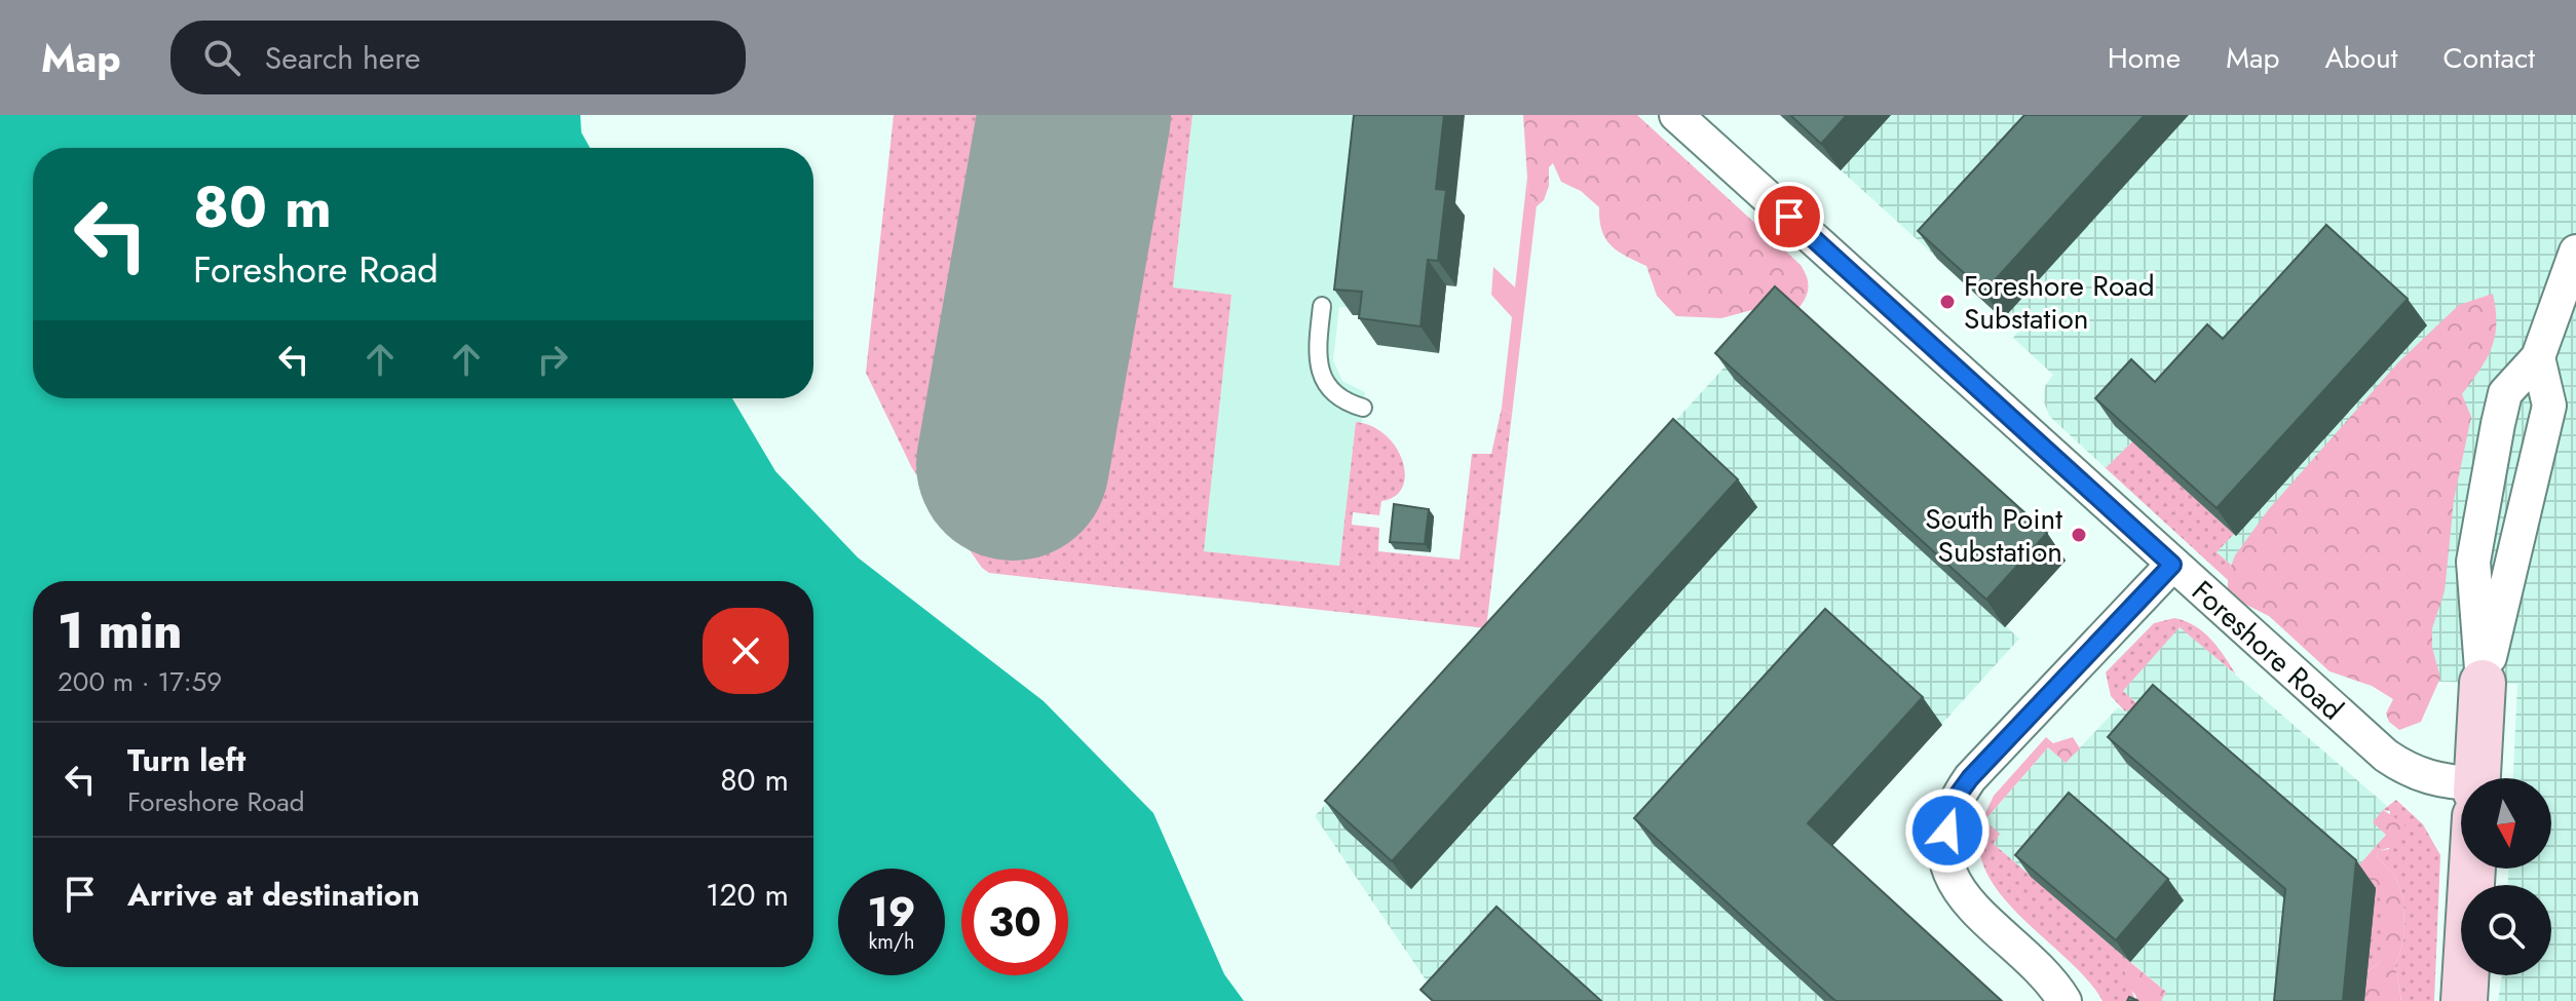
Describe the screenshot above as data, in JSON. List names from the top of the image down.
{
  "streets": {
    "street": ["Foreshore Road"]
  },
  "places": ["Foreshore Road Substation", "South Point Substation"],
  "north": "bottom",
  "page": {
    "header": "Map",
    "search": "Search here",
    "nav": [
      "Home",
      "Map",
      "About",
      "Contact"
    ],
    "turn": ["80 m", "Foreshore Road"],
    "heading": ["1 min", "200 m · 17:59"],
    "list": [
      {
        "name": "Turn left",
        "note": "Foreshore Road",
        "value": "80 m"
      },
      {
        "name": "Arrive at destination",
        "value": "120 m"
      }
    ],
    "speed": "19 km/h",
    "limit": "30"
  }
}
